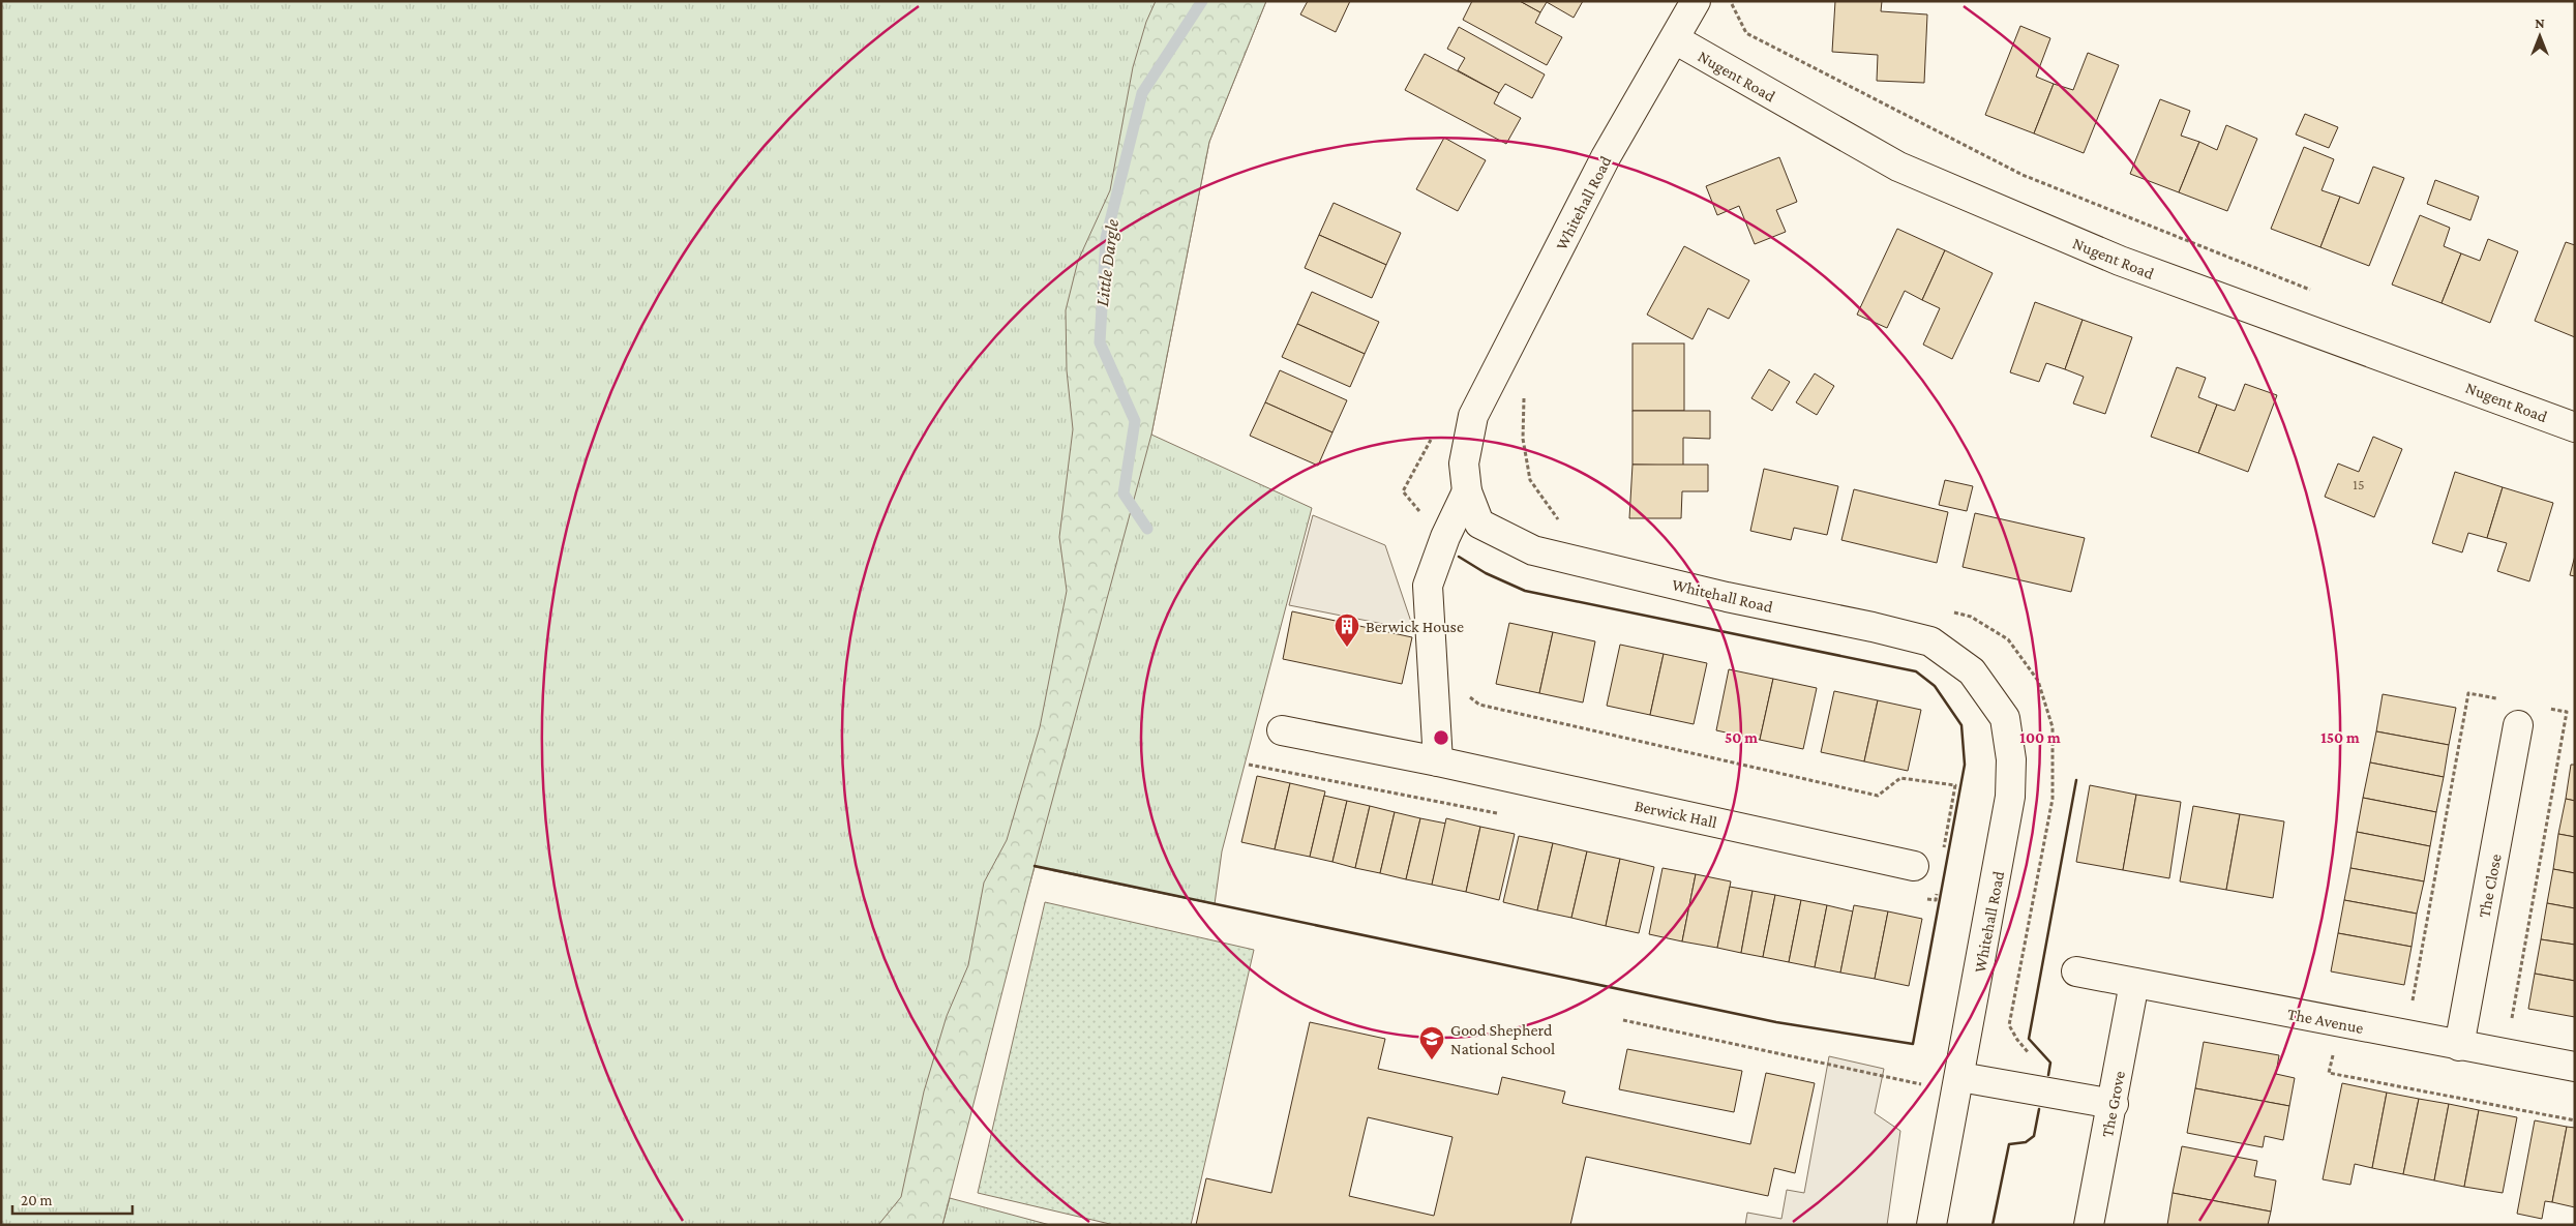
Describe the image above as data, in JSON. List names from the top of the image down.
{
  "streets": {
    "street": [
      "Nugent Road",
      "Whitehall Road",
      "Berwick Hall",
      "The Close",
      "The Avenue",
      "The Grove"
    ]
  },
  "crossings": [
    ["Nugent Road", "Whitehall Road"],
    ["The Close", "The Avenue"],
    ["The Avenue", "The Grove"]
  ],
  "water": ["Little Dargle"],
  "places": {
    "building": ["Berwick House"],
    "school or university": ["Good Shepherd National School"]
  },
  "house_numbers": ["15"],
  "scale_bar": "20 m",
  "north": "top",
  "rings": ["50 m", "100 m", "150 m"]
}
